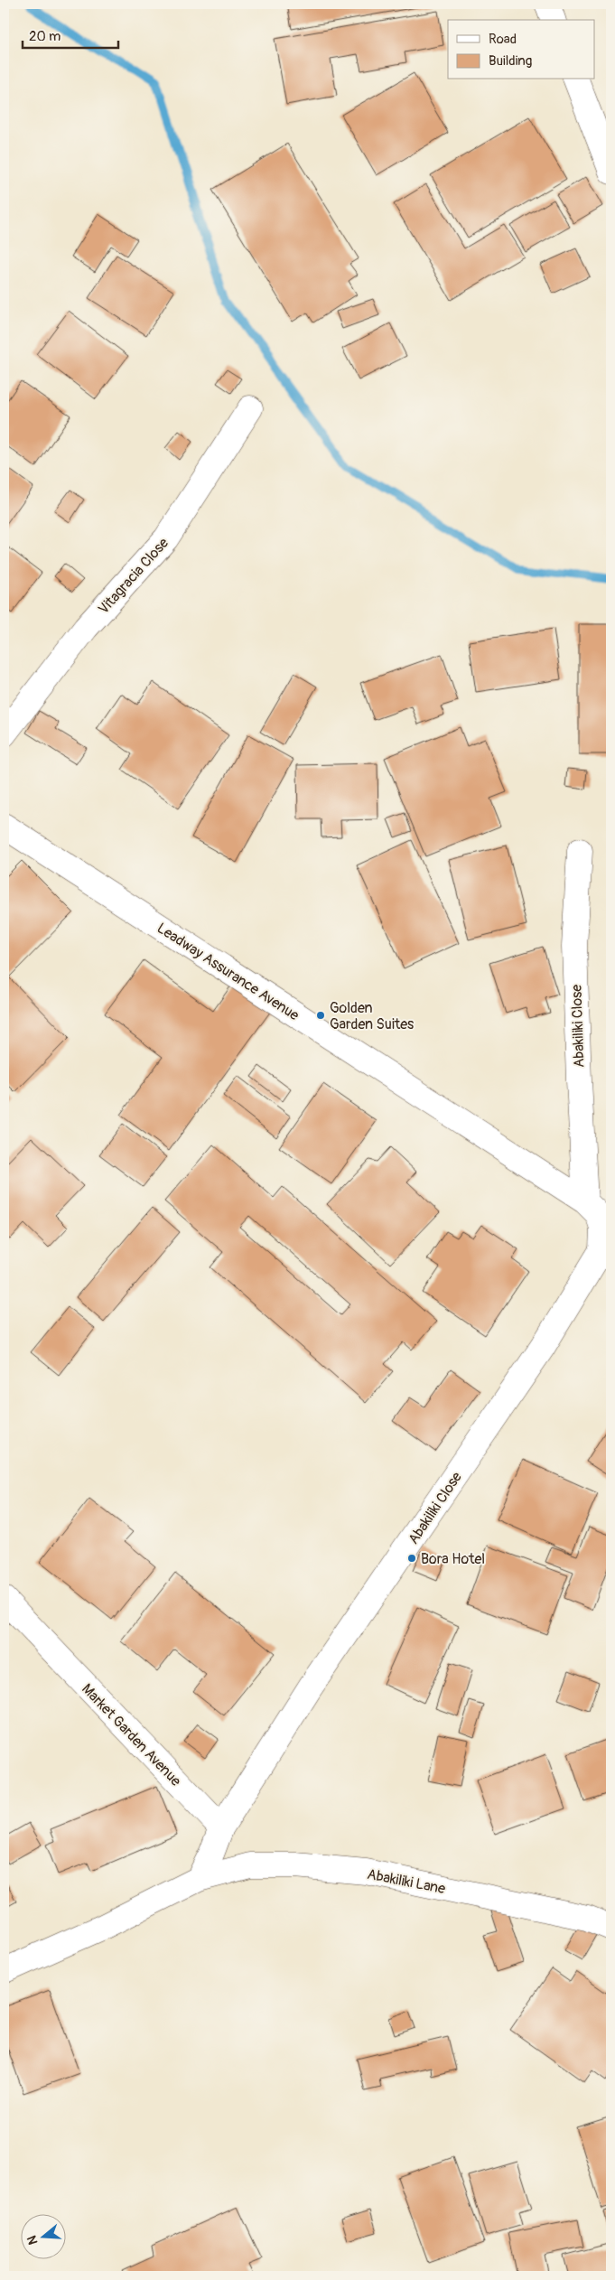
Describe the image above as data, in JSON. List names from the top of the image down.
{
  "streets": {
    "street": [
      "Vitagracia Close",
      "Leadway Assurance Avenue",
      "Abakiliki Close",
      "Market Garden Avenue",
      "Abakiliki Lane"
    ]
  },
  "crossings": [
    ["Leadway Assurance Avenue", "Abakiliki Close"],
    ["Abakiliki Close", "Market Garden Avenue"]
  ],
  "places": ["Golden Garden Suites", "Bora Hotel"],
  "legend": ["Road", "Building"],
  "scale_bar": "20 m",
  "north": "left"
}
